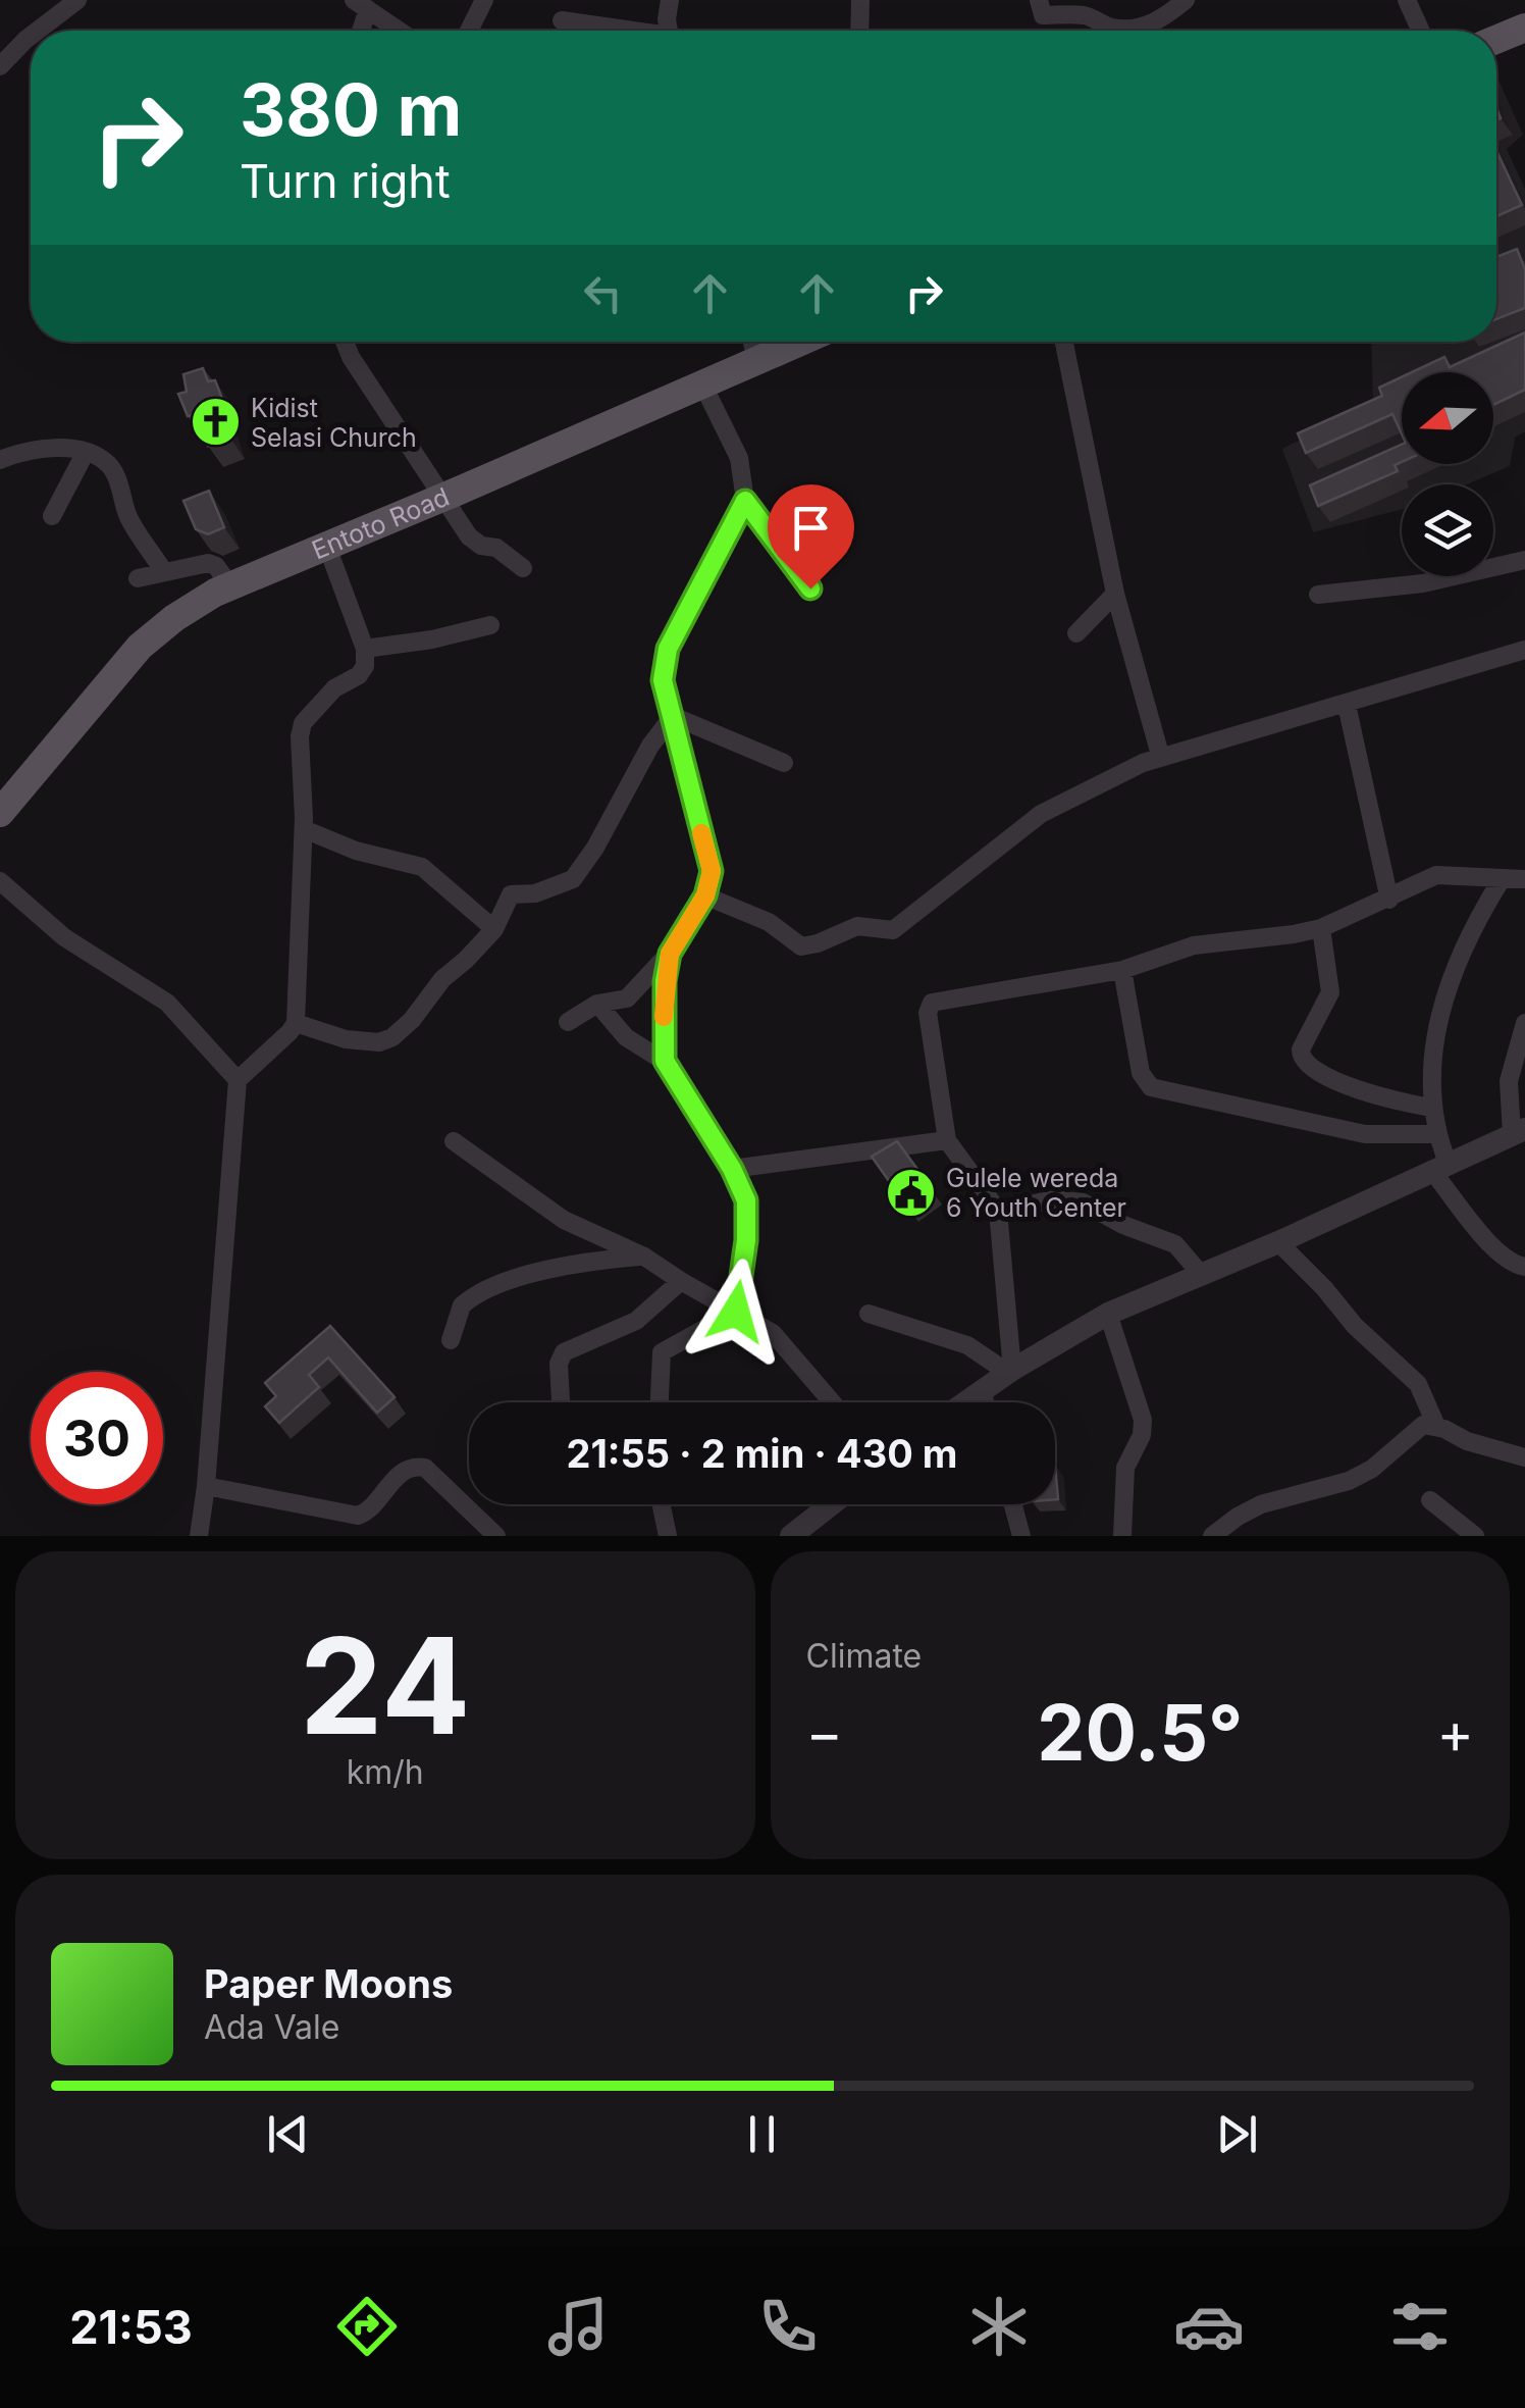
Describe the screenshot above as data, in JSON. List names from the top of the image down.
{
  "streets": {
    "main road": ["Entoto Road"]
  },
  "places": {
    "church": ["Kidist Selasi Church"],
    "public building": ["Gulele wereda 6 Youth Center"]
  },
  "north": "left",
  "page": {
    "turn": ["380 m", "Turn right"],
    "limit": "30",
    "trip": "21:55 · 2 min · 430 m",
    "tile": [
      ["24", "km/h"],
      "Climate"
    ],
    "heat": ["−", "20.5°", "+"],
    "song": ["Paper Moons", "Ada Vale"],
    "tabs": "21:53"
  }
}
